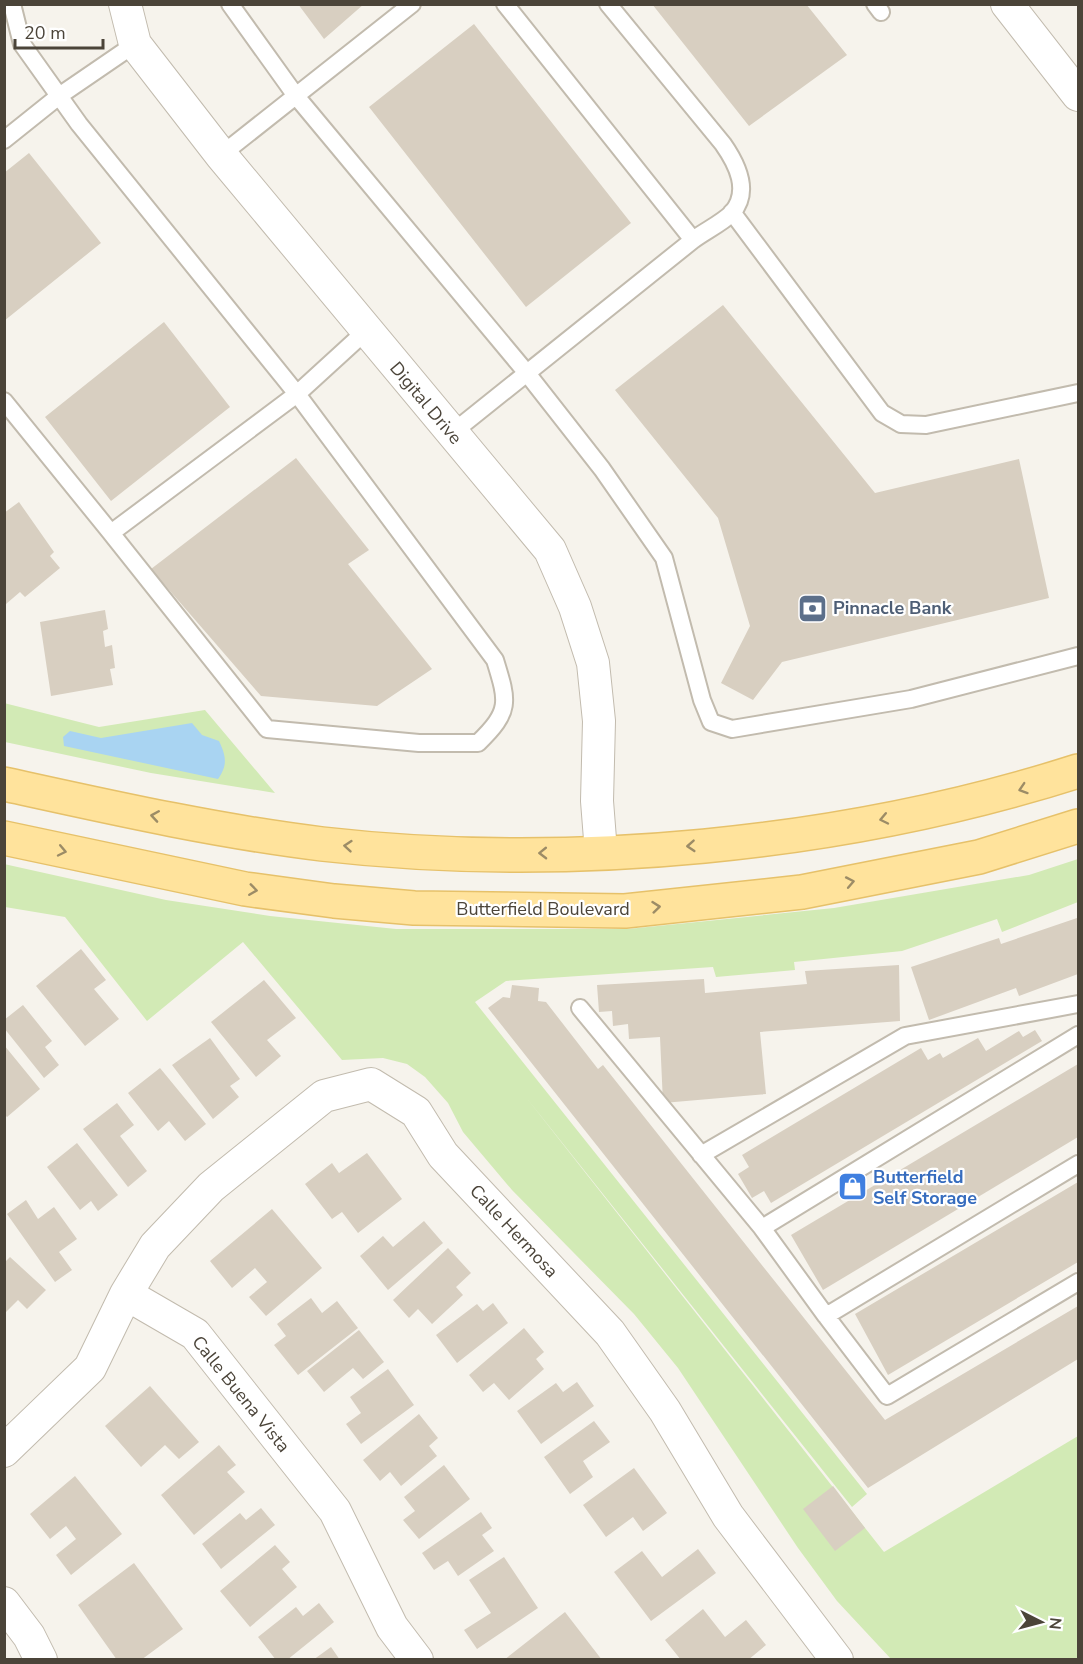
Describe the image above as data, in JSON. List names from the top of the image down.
{
  "streets": {
    "main road": ["Butterfield Boulevard"],
    "street": ["Digital Drive", "Calle Hermosa", "Calle Buena Vista"]
  },
  "crossings": [
    ["Calle Hermosa", "Calle Buena Vista"]
  ],
  "places": {
    "bank": ["Pinnacle Bank"],
    "shop": ["Butterfield Self Storage"]
  },
  "scale_bar": "20 m",
  "north": "right"
}
